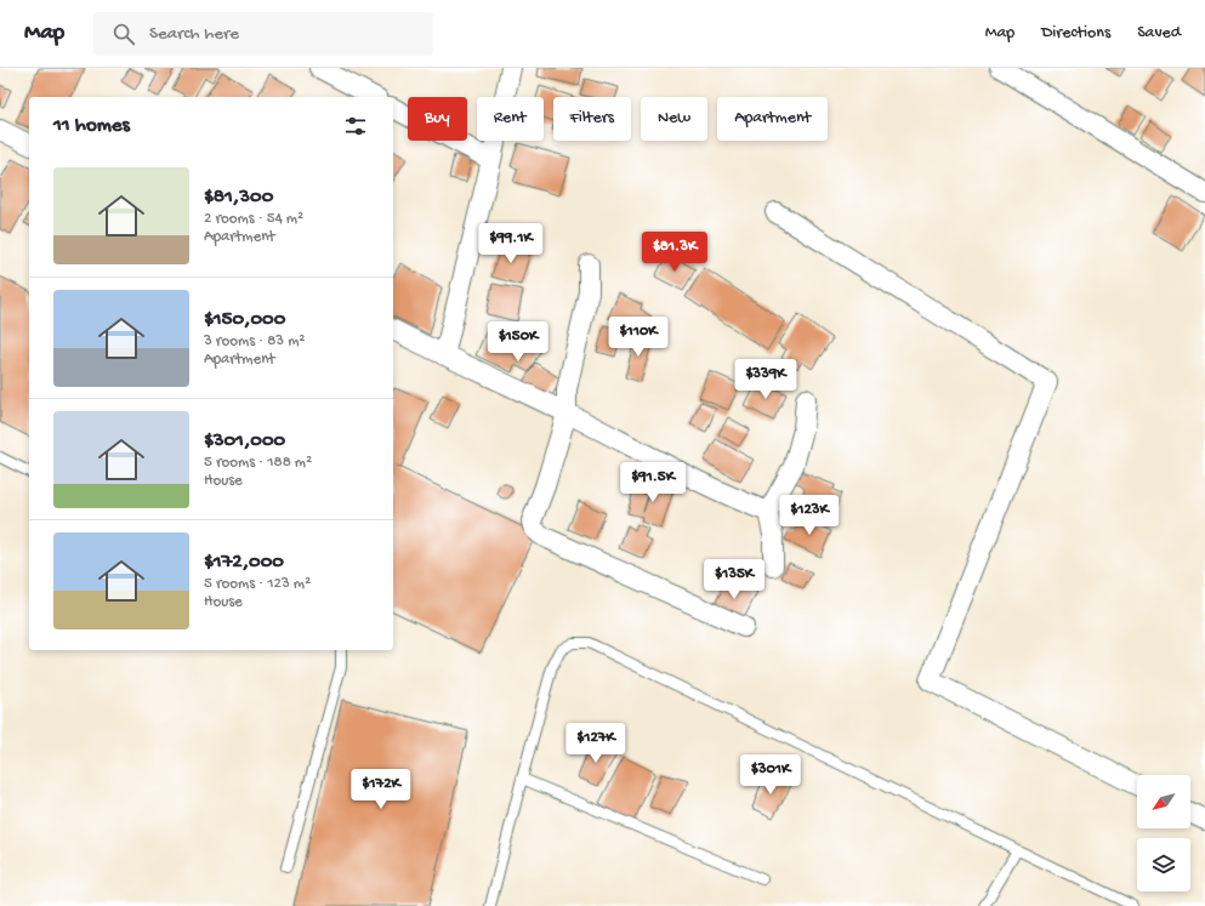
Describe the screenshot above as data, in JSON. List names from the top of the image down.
{
  "north": "bottom left",
  "page": {
    "header": "Map",
    "search": "Search here",
    "nav": ["Map", "Directions", "Saved"],
    "chip": [
      "Buy",
      "Rent",
      "Filters",
      "New",
      "Apartment"
    ],
    "heading": "11 homes",
    "list": [
      {
        "name": "$81,300",
        "note": "2 rooms · 54 m² · Apartment"
      },
      {
        "name": "$150,000",
        "note": "3 rooms · 83 m² · Apartment"
      },
      {
        "name": "$301,000",
        "note": "5 rooms · 188 m² · House"
      },
      {
        "name": "$172,000",
        "note": "5 rooms · 123 m² · House"
      }
    ],
    "price": [
      "$99.1K",
      "$81.3K",
      "$110K",
      "$150K",
      "$339K",
      "$91.5K",
      "$123K",
      "$135K",
      "$127K",
      "$301K",
      "$172K"
    ]
  }
}
